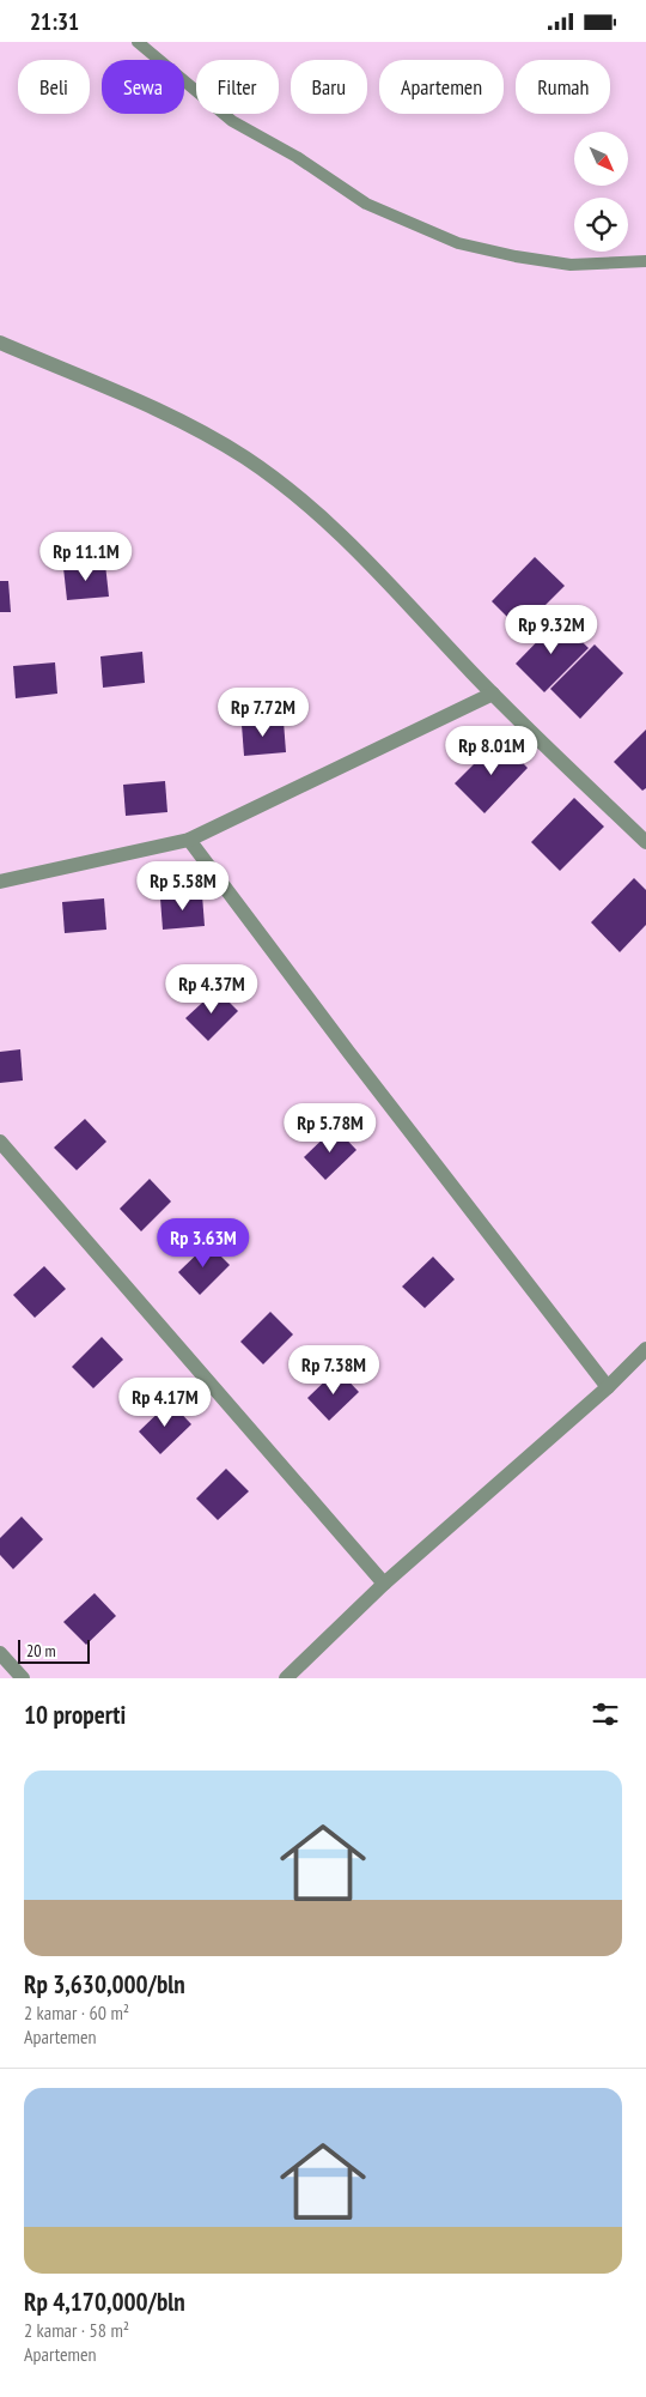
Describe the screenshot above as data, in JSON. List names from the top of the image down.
{
  "scale_bar": "20 m",
  "north": "bottom right",
  "page": {
    "status": "21:31",
    "chip": [
      "Beli",
      "Sewa",
      "Filter",
      "Baru",
      "Apartemen",
      "Rumah"
    ],
    "price": [
      "Rp 11.1M",
      "Rp 9.32M",
      "Rp 7.72M",
      "Rp 8.01M",
      "Rp 5.58M",
      "Rp 4.37M",
      "Rp 5.78M",
      "Rp 3.63M",
      "Rp 7.38M",
      "Rp 4.17M"
    ],
    "scale": "20 m",
    "heading": "10 properti",
    "list": [
      {
        "name": "Rp 3,630,000/bln",
        "note": "2 kamar · 60 m² · Apartemen"
      },
      {
        "name": "Rp 4,170,000/bln",
        "note": "2 kamar · 58 m² · Apartemen"
      }
    ]
  }
}
